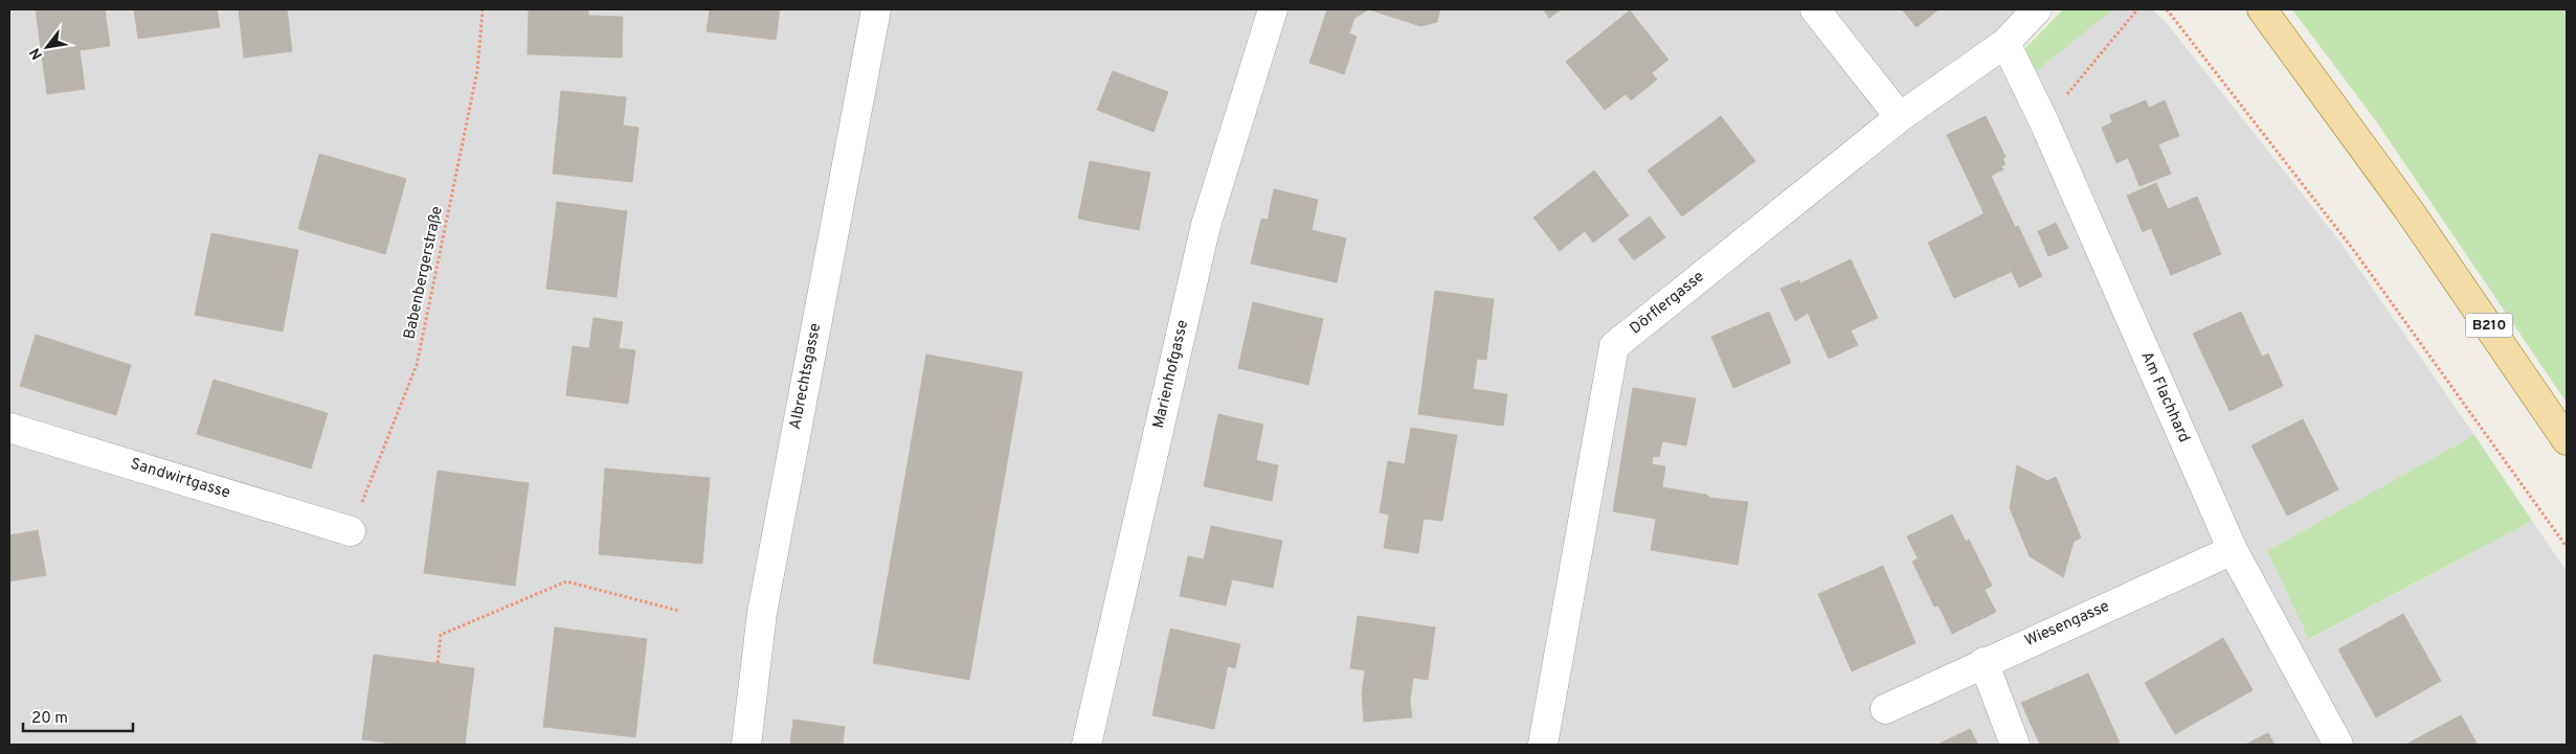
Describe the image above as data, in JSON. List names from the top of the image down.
{
  "streets": {
    "main road": ["B210"],
    "street": [
      "Dörflergasse",
      "Marienhofgasse",
      "Albrechtsgasse",
      "Am Flachhard",
      "Sandwirtgasse",
      "Wiesengasse"
    ],
    "path": ["Babenbergerstraße"]
  },
  "crossings": [
    ["Babenbergerstraße", "Sandwirtgasse"],
    ["Dörflergasse", "Am Flachhard"],
    ["Am Flachhard", "Wiesengasse"]
  ],
  "scale_bar": "20 m",
  "north": "bottom left"
}
